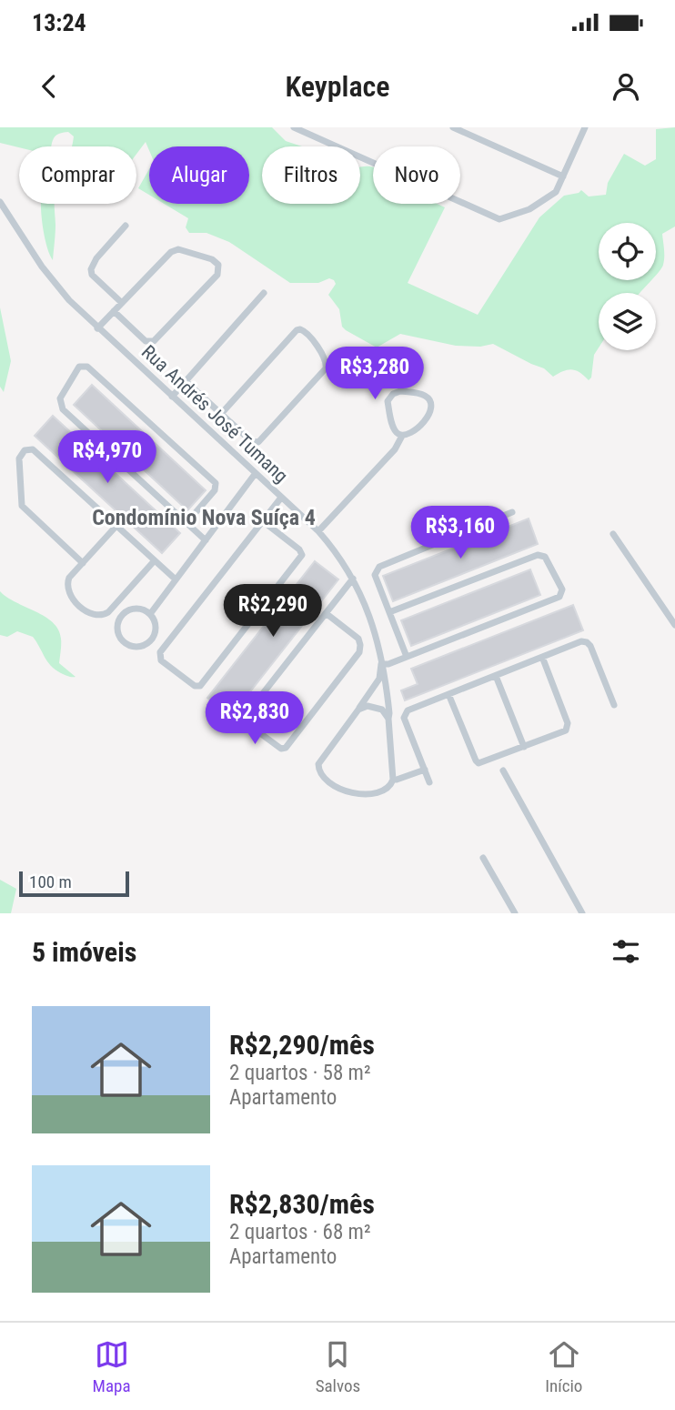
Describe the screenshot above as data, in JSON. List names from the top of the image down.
{
  "streets": {
    "street": ["Rua Andrés José Tumang"]
  },
  "districts": ["Condomínio Nova Suíça 4"],
  "scale_bar": "100 m",
  "page": {
    "status": "13:24",
    "header": "Keyplace",
    "chip": [
      "Comprar",
      "Alugar",
      "Filtros",
      "Novo"
    ],
    "price": [
      "R$3,280",
      "R$4,970",
      "R$3,160",
      "R$2,290",
      "R$2,830"
    ],
    "scale": "100 m",
    "heading": "5 imóveis",
    "list": [
      {
        "name": "R$2,290/mês",
        "note": "2 quartos · 58 m² · Apartamento"
      },
      {
        "name": "R$2,830/mês",
        "note": "2 quartos · 68 m² · Apartamento"
      }
    ],
    "tabs": ["Mapa", "Salvos", "Início"]
  }
}
